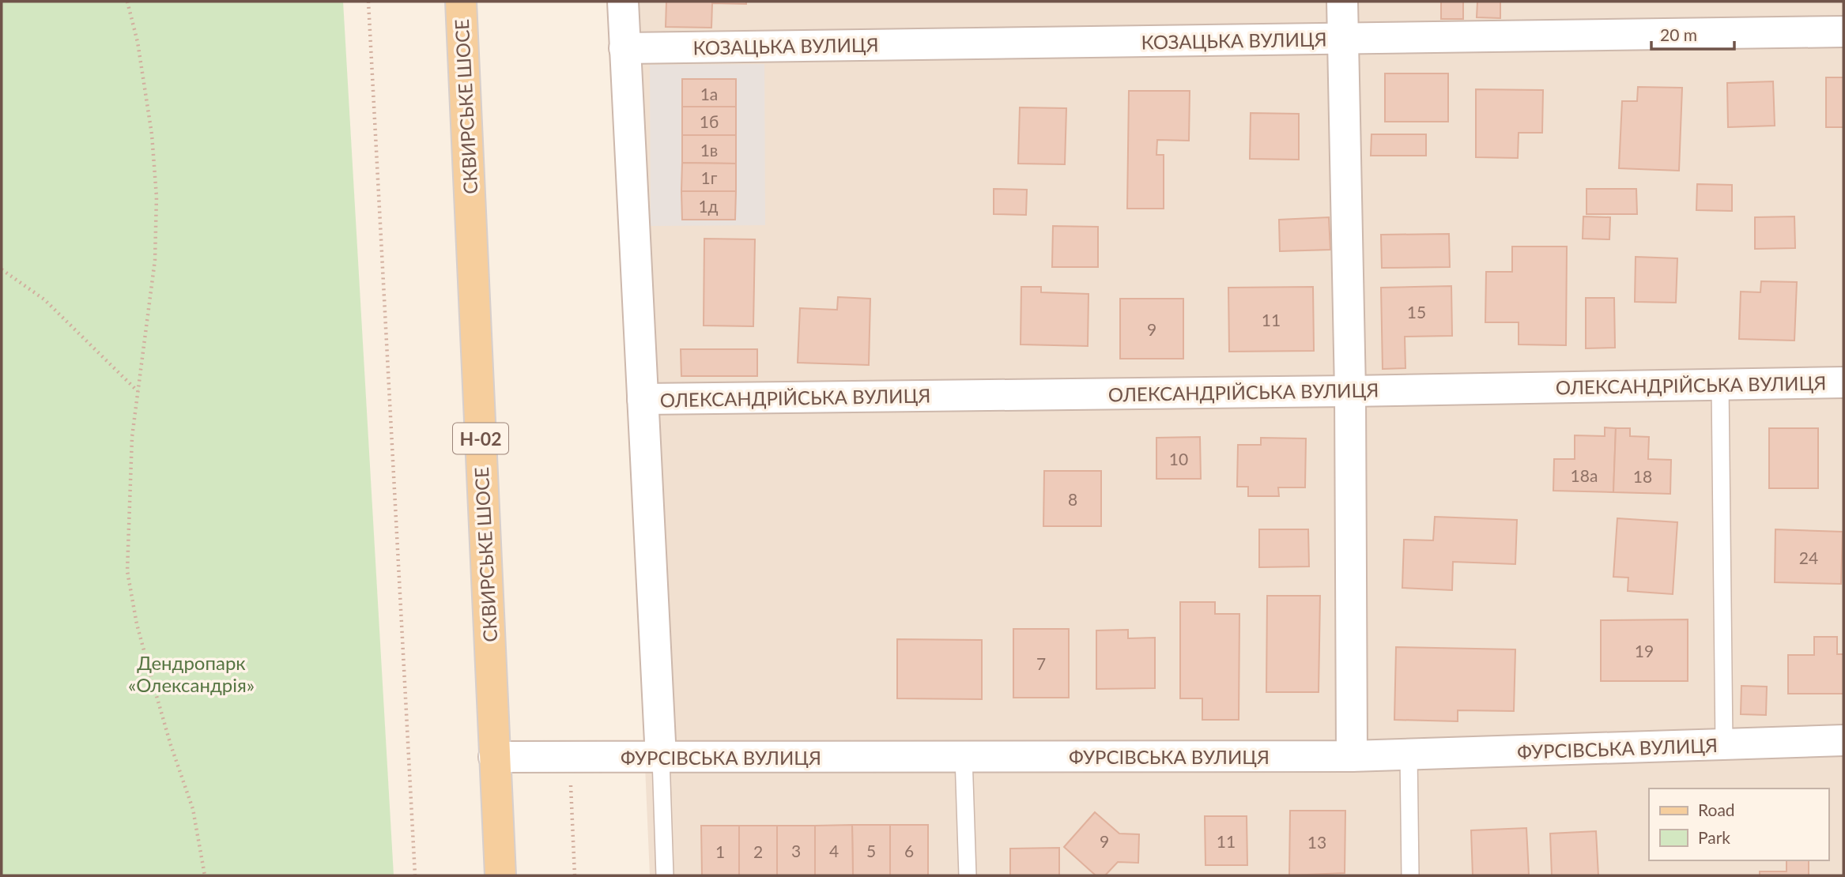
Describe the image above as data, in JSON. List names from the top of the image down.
{
  "streets": {
    "main road": ["СКВИРСЬКЕ ШОСЕ", "Н-02"],
    "street": ["КОЗАЦЬКА ВУЛИЦЯ", "ОЛЕКСАНДРІЙСЬКА ВУЛИЦЯ", "ФУРСІВСЬКА ВУЛИЦЯ"]
  },
  "crossings": [
    ["СКВИРСЬКЕ ШОСЕ", "ФУРСІВСЬКА ВУЛИЦЯ"]
  ],
  "parks": ["Дендропарк «Олександрія»"],
  "house_numbers": [
    "1а",
    "1б",
    "1в",
    "1г",
    "1д",
    "15",
    "11",
    "9",
    "10",
    "18а",
    "18",
    "8",
    "24",
    "19",
    "7",
    "9",
    "11",
    "13",
    "3",
    "4",
    "5",
    "6",
    "1",
    "2"
  ],
  "legend": ["Road", "Park"],
  "scale_bar": "20 m"
}
